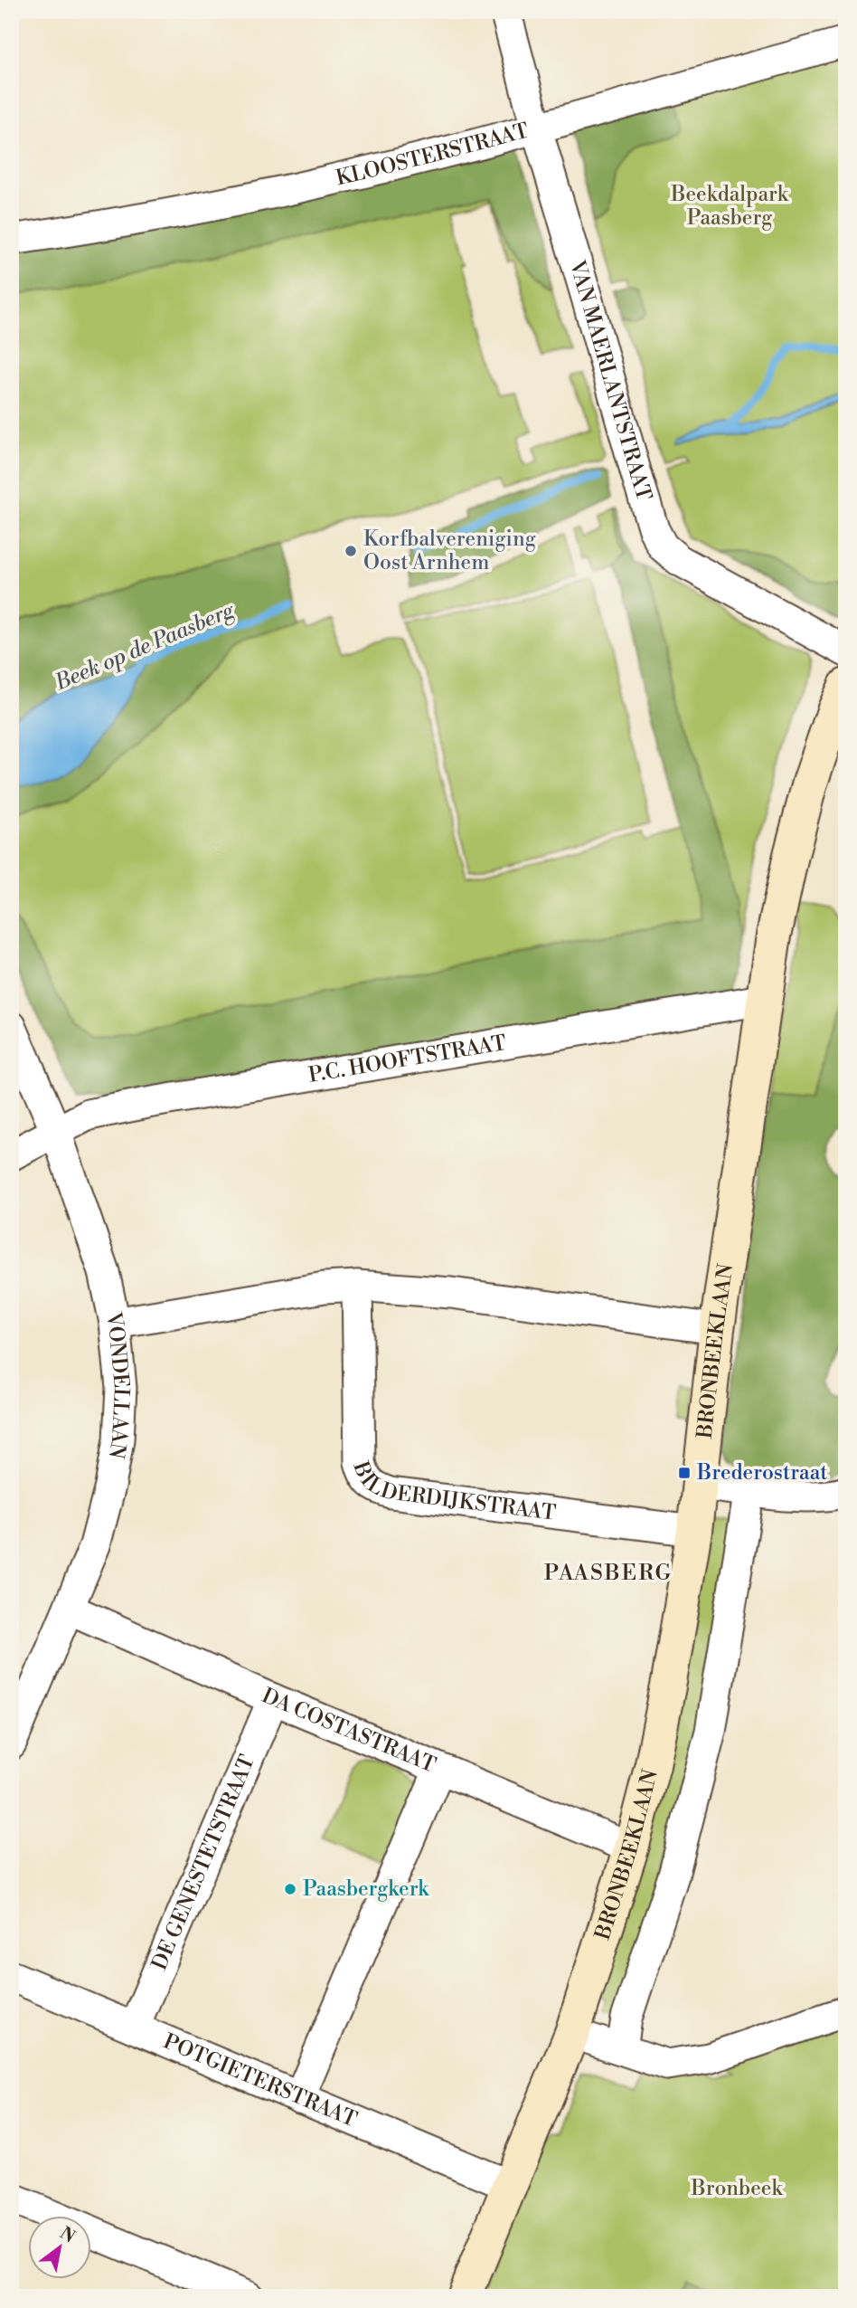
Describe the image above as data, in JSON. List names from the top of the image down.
{
  "streets": {
    "street": [
      "KLOOSTERSTRAAT",
      "VAN MAERLANTSTRAAT",
      "P.C. HOOFTSTRAAT",
      "BRONBEEKLAAN",
      "VONDELLAAN",
      "BILDERDIJKSTRAAT",
      "DA COSTASTRAAT",
      "DE GENESTETSTRAAT",
      "POTGIETERSTRAAT"
    ]
  },
  "crossings": [
    ["KLOOSTERSTRAAT", "VAN MAERLANTSTRAAT"],
    ["P.C. HOOFTSTRAAT", "BRONBEEKLAAN"],
    ["P.C. HOOFTSTRAAT", "VONDELLAAN"],
    ["BRONBEEKLAAN", "BILDERDIJKSTRAAT"],
    ["BRONBEEKLAAN", "DA COSTASTRAAT"],
    ["BRONBEEKLAAN", "POTGIETERSTRAAT"],
    ["VONDELLAAN", "DA COSTASTRAAT"],
    ["DA COSTASTRAAT", "DE GENESTETSTRAAT"],
    ["DE GENESTETSTRAAT", "POTGIETERSTRAAT"]
  ],
  "districts": ["PAASBERG"],
  "water": ["Beek op de Paasberg"],
  "parks": ["Beekdalpark Paasberg", "Bronbeek"],
  "places": {
    "other": ["Korfbalvereniging Oost Arnhem", "Paasbergkerk"],
    "transit": ["Brederostraat"]
  },
  "north": "top right"
}
